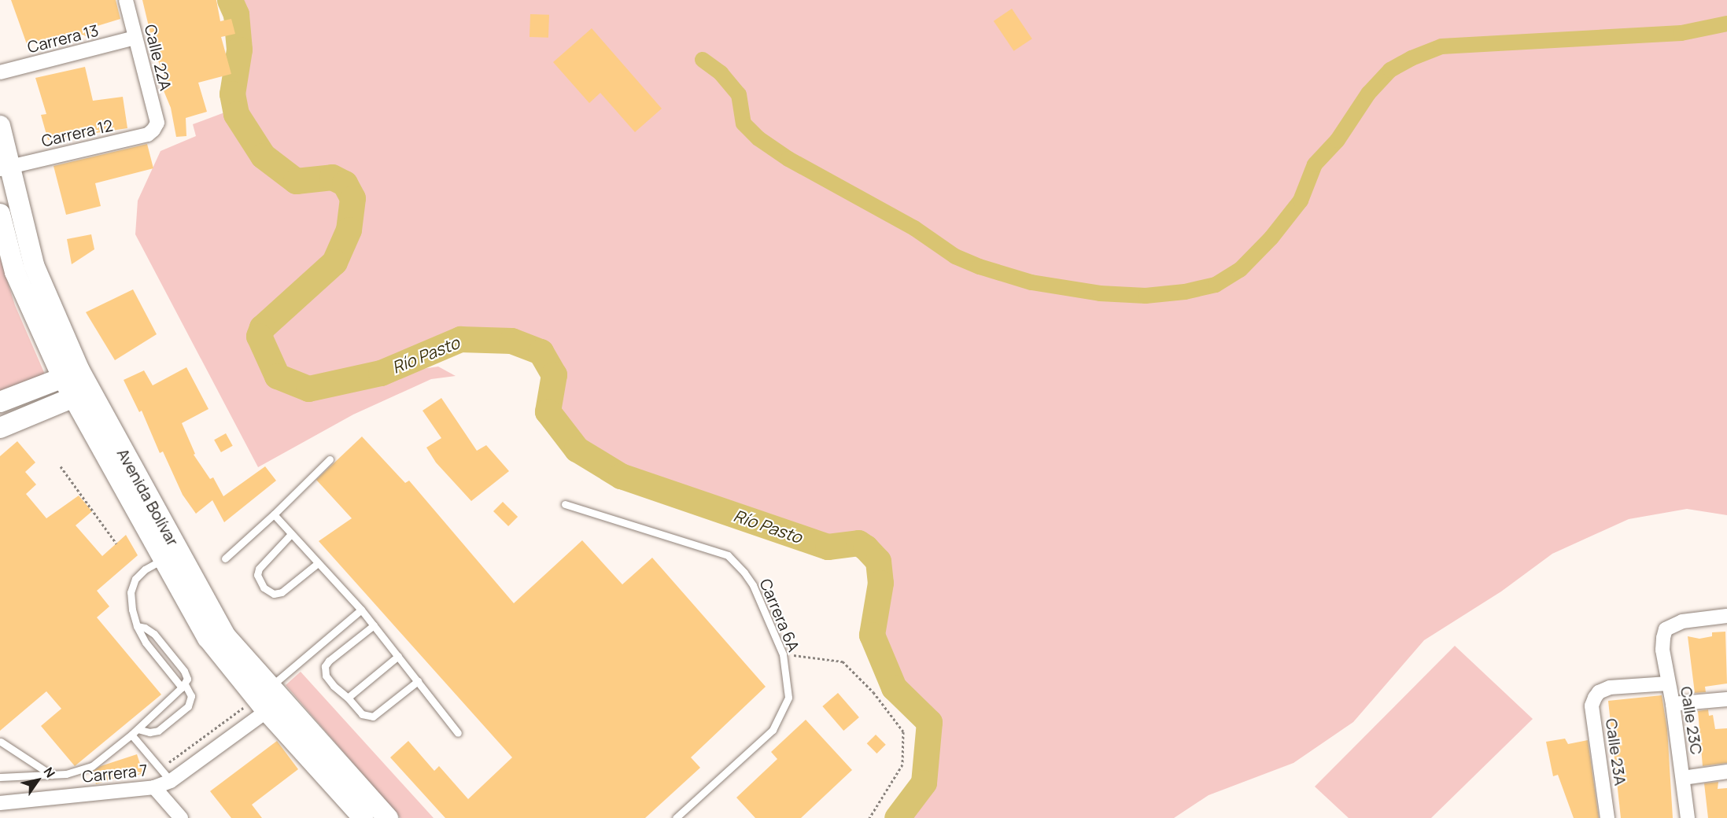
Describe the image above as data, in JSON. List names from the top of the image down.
{
  "streets": {
    "main road": ["Avenida Bolívar"],
    "street": [
      "Carrera 13",
      "Calle 22A",
      "Carrera 12",
      "Calle 23C",
      "Calle 23A",
      "Carrera 7"
    ],
    "lane": ["Carrera 6A"]
  },
  "crossings": [
    ["Carrera 13", "Calle 22A"],
    ["Calle 22A", "Carrera 12"],
    ["Carrera 12", "Avenida Bolívar"],
    ["Avenida Bolívar", "Carrera 7"],
    ["Calle 23C", "Calle 23A"]
  ],
  "water": ["Río Pasto"],
  "north": "top right"
}
